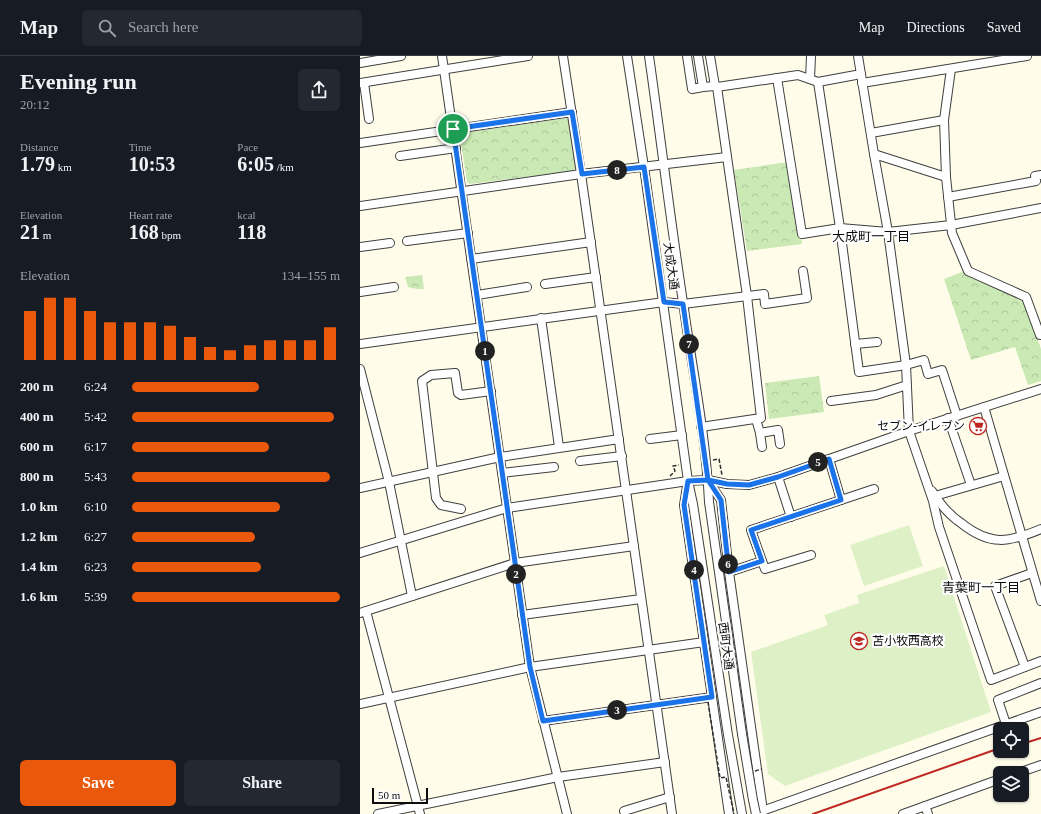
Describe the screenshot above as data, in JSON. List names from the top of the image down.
{
  "streets": {
    "street": ["大成大通", "西町大通"]
  },
  "crossings": [
    ["大成大通", "西町大通"]
  ],
  "districts": ["大成町一丁目", "青葉町一丁目"],
  "places": {
    "supermarket": ["セブン-イレブン"],
    "school or university": ["苫小牧西高校"]
  },
  "scale_bar": "50 m",
  "page": {
    "header": "Map",
    "search": "Search here",
    "nav": ["Map", "Directions", "Saved"],
    "heading": ["Evening run", "20:12"],
    "stats": [
      ["Distance", "1.79 km"],
      ["Time", "10:53"],
      ["Pace", "6:05 /km"],
      ["Elevation", "21 m"],
      ["Heart rate", "168 bpm"],
      ["kcal", "118"]
    ],
    "pins": [
      "8",
      "7",
      "1",
      "5",
      "6",
      "4",
      "2",
      "3"
    ],
    "chart": ["Elevation", "134–155 m"],
    "list": [
      {
        "name": "200 m",
        "note": "6:24"
      },
      {
        "name": "400 m",
        "note": "5:42"
      },
      {
        "name": "600 m",
        "note": "6:17"
      },
      {
        "name": "800 m",
        "note": "5:43"
      },
      {
        "name": "1.0 km",
        "note": "6:10"
      },
      {
        "name": "1.2 km",
        "note": "6:27"
      },
      {
        "name": "1.4 km",
        "note": "6:23"
      },
      {
        "name": "1.6 km",
        "note": "5:39"
      }
    ],
    "buttons": ["Save", "Share"],
    "scale": "50 m"
  }
}
